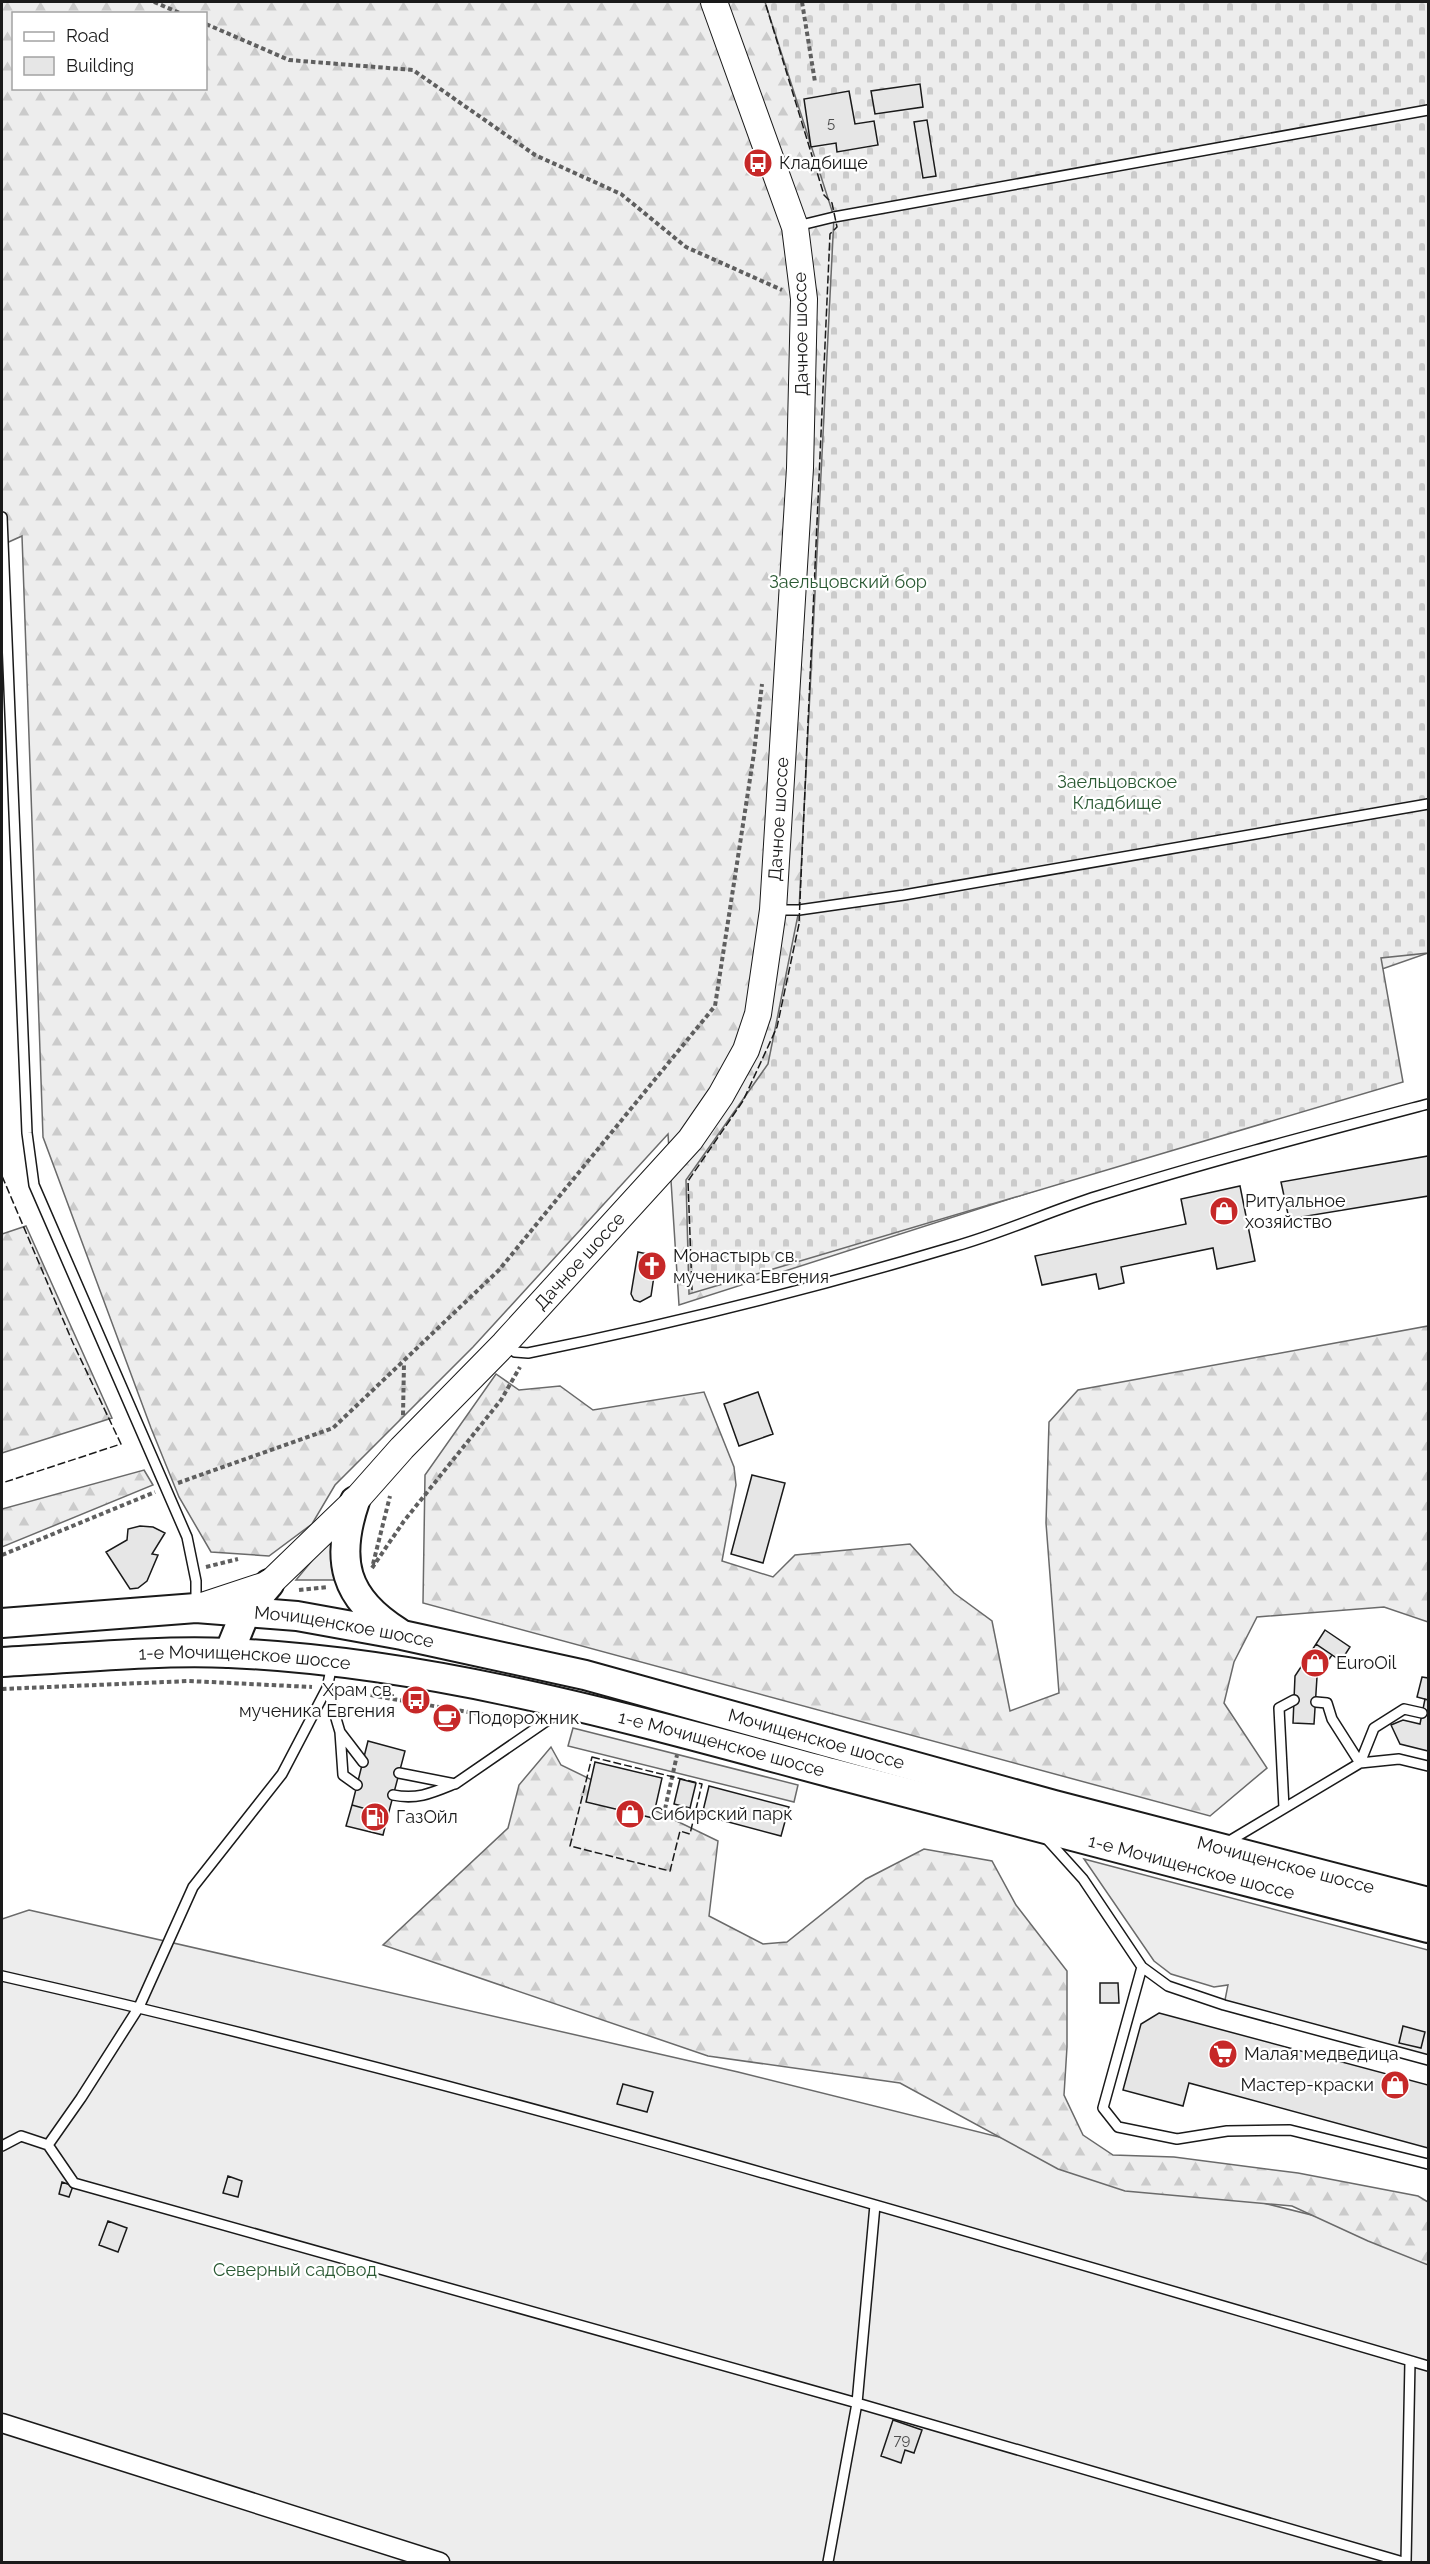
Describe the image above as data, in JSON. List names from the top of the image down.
{
  "streets": {
    "main road": ["Мочищенское шоссе", "1-е Мочищенское шоссе"],
    "street": ["Дачное шоссе"]
  },
  "parks": ["Заельцовский бор", "Заельцовское Кладбище", "Северный садовод"],
  "places": {
    "bus stop": ["Кладбище", "Храм св. мученика Евгения"],
    "shop": [
      "Ритуальное хозяйство",
      "EuroOil",
      "Сибирский парк",
      "Мастер-краски"
    ],
    "church": ["Монастырь св. мученика Евгения"],
    "cafe": ["Подорожник"],
    "fuel station": ["ГазОйл"],
    "supermarket": ["Малая медведица"]
  },
  "house_numbers": ["5", "79"],
  "legend": ["Road", "Building"]
}
